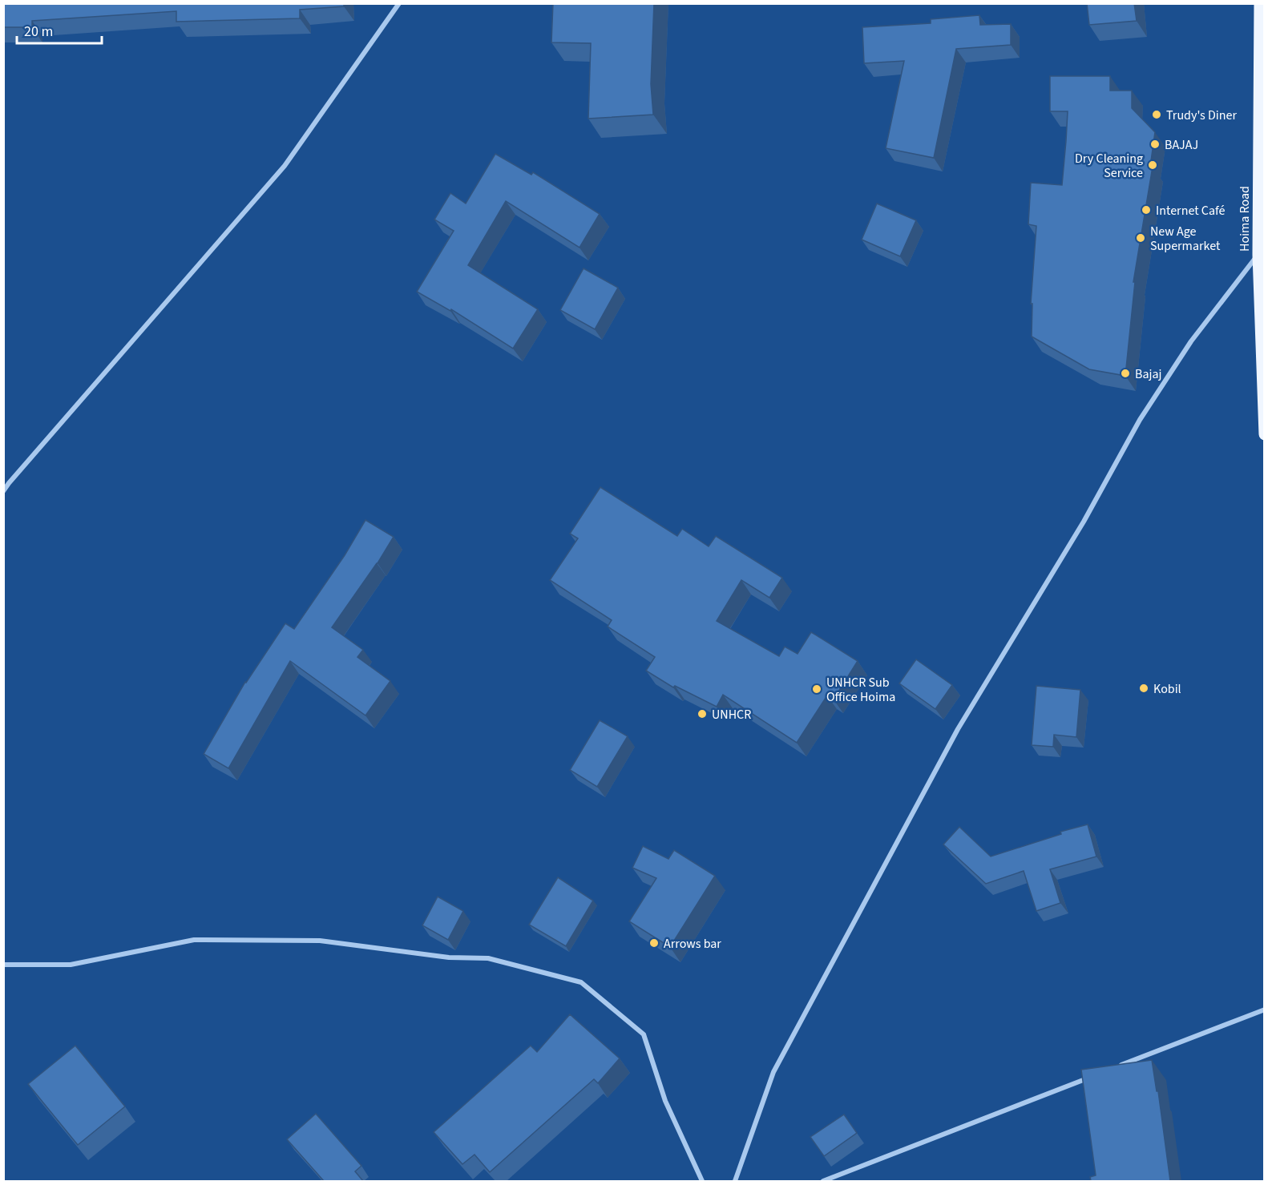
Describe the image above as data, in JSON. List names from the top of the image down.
{
  "streets": {
    "main road": ["Hoima Road"]
  },
  "places": [
    "Trudy's Diner",
    "BAJAJ",
    "Dry Cleaning Service",
    "Internet Café",
    "New Age Supermarket",
    "Bajaj",
    "Kobil",
    "UNHCR Sub Office Hoima",
    "UNHCR",
    "Arrows bar"
  ],
  "scale_bar": "20 m"
}
